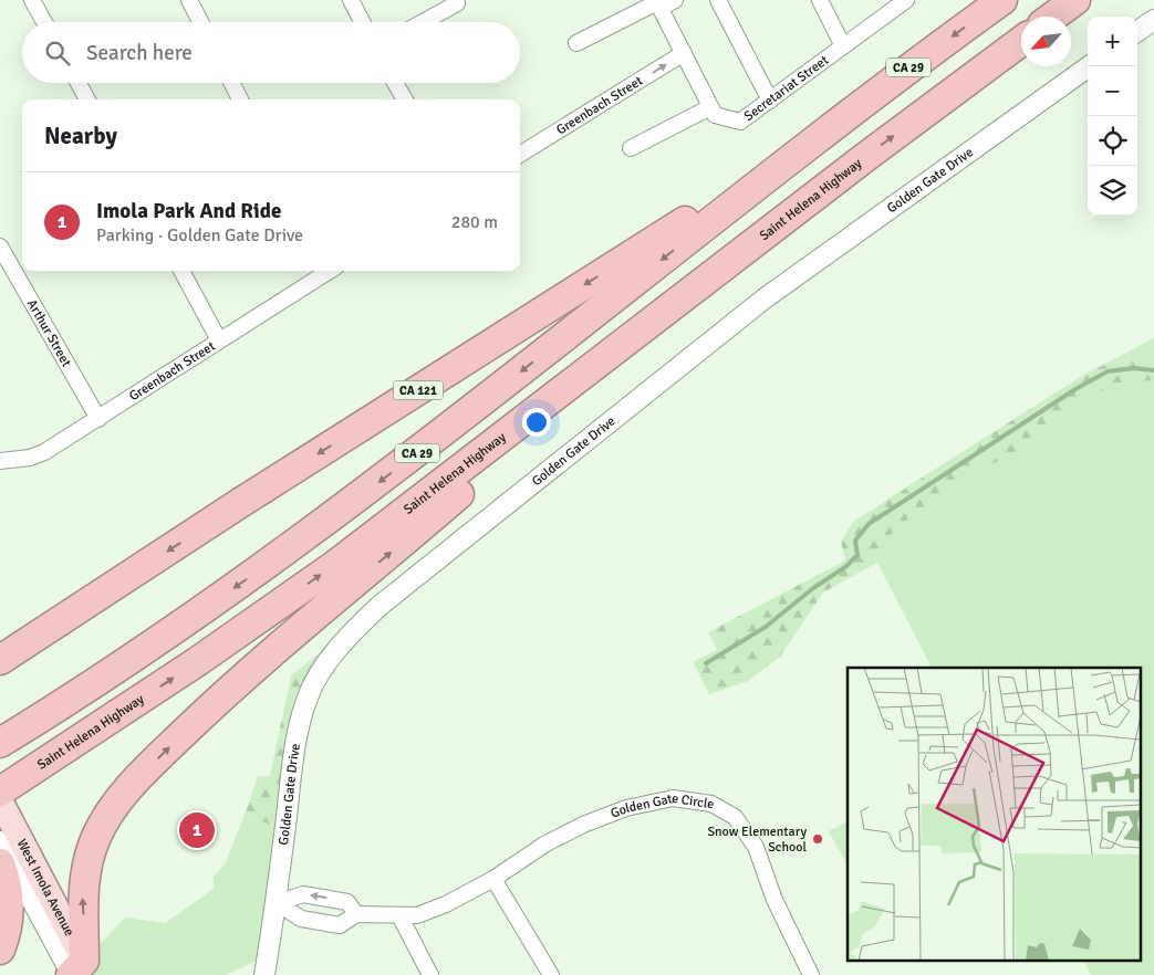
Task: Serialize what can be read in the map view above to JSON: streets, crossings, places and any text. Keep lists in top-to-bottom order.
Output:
{
  "streets": {
    "highway": ["CA 29", "Saint Helena Highway", "CA 121"],
    "main road": ["West Imola Avenue"],
    "street": [
      "Secretariat Street",
      "Greenbach Street",
      "Golden Gate Drive",
      "Arthur Street",
      "Golden Gate Circle"
    ]
  },
  "crossings": [
    ["CA 29", "CA 121"],
    ["Greenbach Street", "Arthur Street"],
    ["Golden Gate Drive", "Golden Gate Circle"],
    ["Saint Helena Highway", "West Imola Avenue"]
  ],
  "places": ["Snow Elementary School"],
  "north": "bottom left",
  "page": {
    "map_buttons": ["+", "−"],
    "search": "Search here",
    "heading": "Nearby",
    "list": [
      {
        "mark": "1",
        "name": "Imola Park And Ride",
        "note": "Parking · Golden Gate Drive",
        "value": "280 m"
      }
    ],
    "pins": "1"
  }
}
